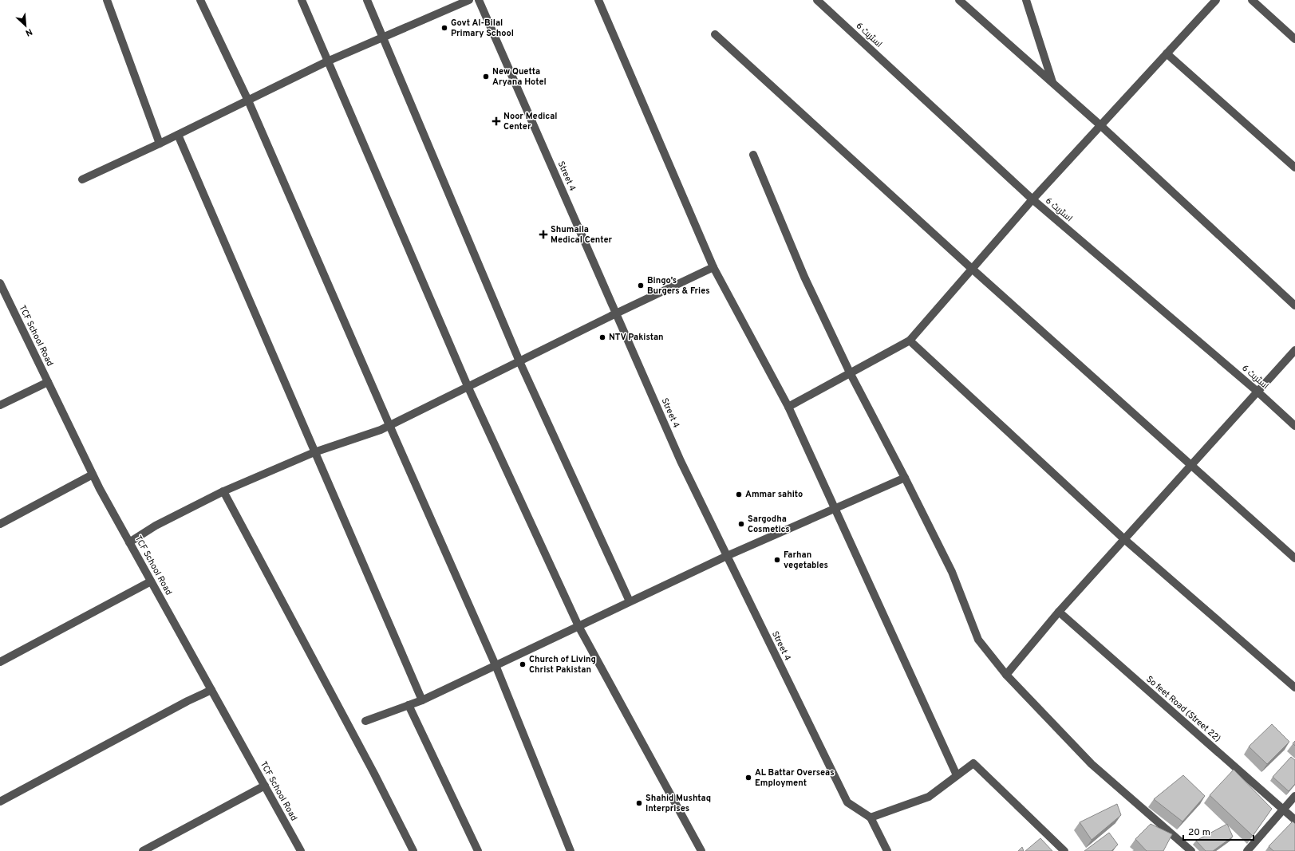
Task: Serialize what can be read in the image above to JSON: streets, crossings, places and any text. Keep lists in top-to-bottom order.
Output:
{
  "streets": {
    "street": [
      "اسٹریٹ 6",
      "Street 4",
      "TCF School Road",
      "So feet Road (Street 22)"
    ]
  },
  "places": {
    "other": [
      "Govt Al-Bilal Primary School",
      "New Quetta Aryana Hotel",
      "Bingo’s Burgers & Fries",
      "NTV Pakistan",
      "Ammar sahito",
      "Sargodha Cosmetics",
      "Farhan vegetables",
      "Church of Living Christ Pakistan",
      "AL Battar Overseas Employment",
      "Shahid Mushtaq Interprises"
    ],
    "health": ["Noor Medical Center", "Shumaila Medical Center"]
  },
  "scale_bar": "20 m",
  "north": "bottom right"
}
